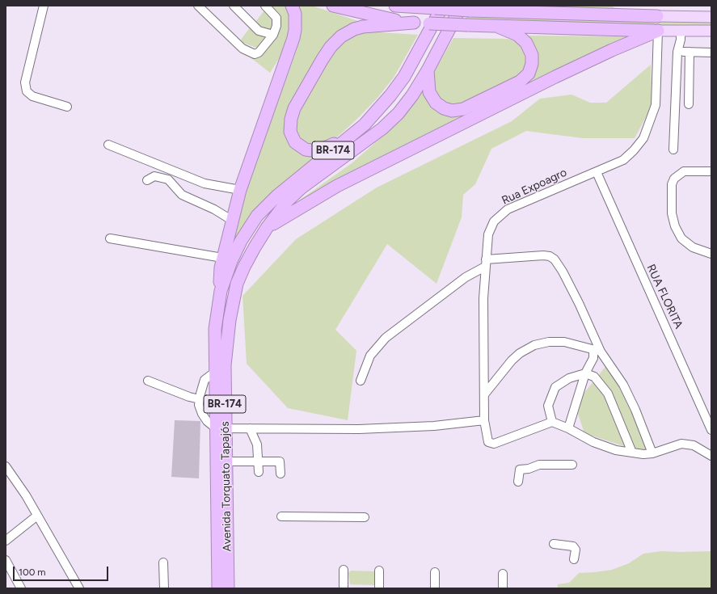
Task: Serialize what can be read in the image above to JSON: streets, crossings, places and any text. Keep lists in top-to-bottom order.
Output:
{
  "streets": {
    "highway": ["BR-174", "Avenida Torquato Tapajós"],
    "street": ["Rua Expoagro", "RUA FLORITA"]
  },
  "crossings": [
    ["Rua Expoagro", "RUA FLORITA"]
  ],
  "scale_bar": "100 m"
}
